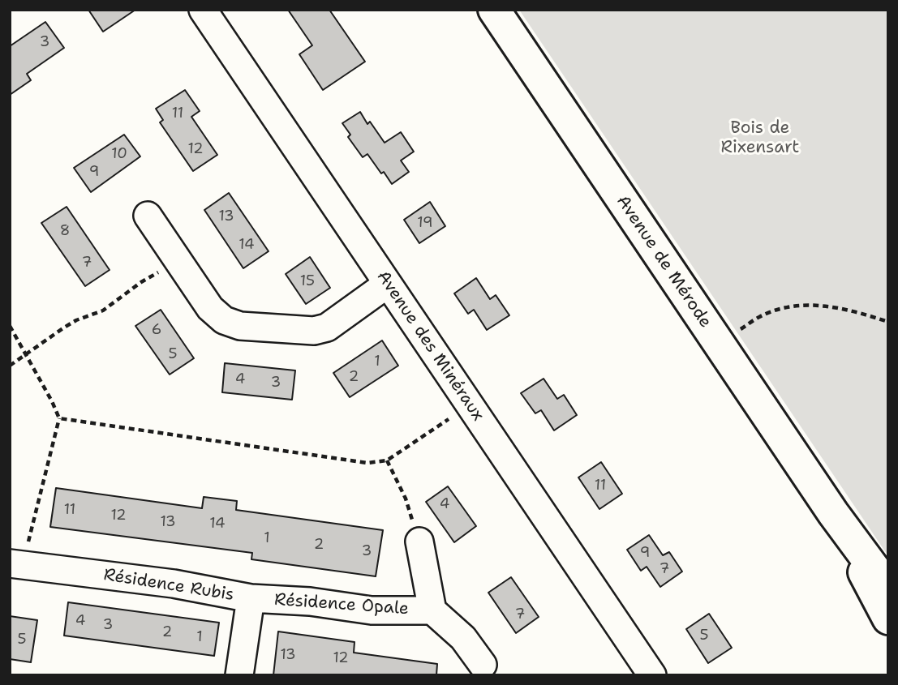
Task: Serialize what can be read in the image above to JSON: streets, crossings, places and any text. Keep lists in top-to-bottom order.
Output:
{
  "streets": {
    "street": [
      "Avenue de Mérode",
      "Avenue des Minéraux",
      "Résidence Rubis",
      "Résidence Opale"
    ]
  },
  "crossings": [
    ["Résidence Rubis", "Résidence Opale"]
  ],
  "parks": ["Bois de Rixensart"],
  "house_numbers": [
    "3",
    "11",
    "12",
    "10",
    "9",
    "13",
    "19",
    "8",
    "14",
    "7",
    "15",
    "6",
    "5",
    "1",
    "2",
    "4",
    "3",
    "11",
    "4",
    "11",
    "12",
    "13",
    "14",
    "1",
    "2",
    "3",
    "9",
    "7",
    "7",
    "4",
    "3",
    "2",
    "5",
    "1",
    "5",
    "13",
    "12"
  ]
}
